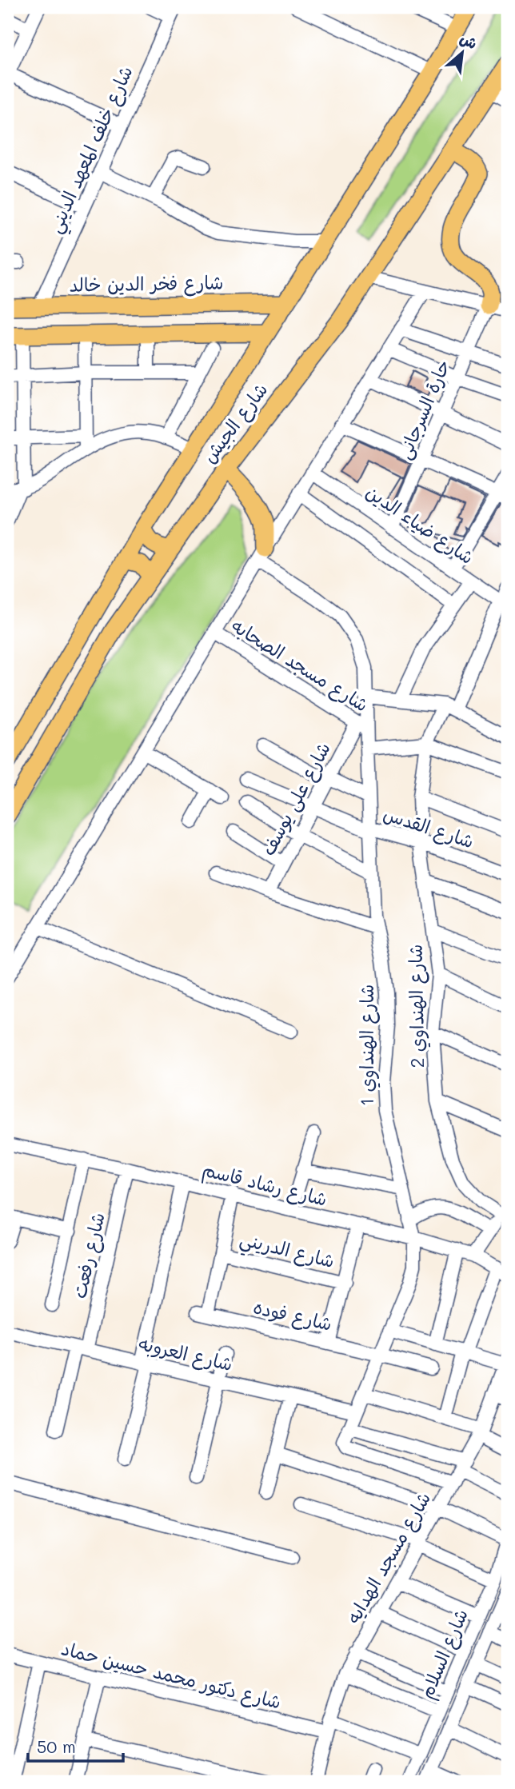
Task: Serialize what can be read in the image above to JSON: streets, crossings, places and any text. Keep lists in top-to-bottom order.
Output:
{
  "streets": {
    "main road": ["شارع فخر الدين خالد", "شارع الجيش"],
    "street": [
      "شارع خلف المعهد الديني",
      "حارة السرجانى",
      "شارع ضياء الدين",
      "شارع مسجد الصحابه",
      "شارع على يوسف",
      "شارع القدس",
      "شارع الهنداوي 2",
      "شارع الهنداوي 1",
      "شارع رشاد قاسم",
      "شارع الدريني",
      "شارع رفعت",
      "شارع فوده",
      "شارع العروبه",
      "شارع مسجد الهدايه",
      "شارع السلام",
      "شارع دكتور محمد حسين حماد"
    ]
  },
  "crossings": [
    ["شارع خلف المعهد الديني", "شارع فخر الدين خالد"],
    ["شارع فخر الدين خالد", "شارع الجيش"],
    ["حارة السرجانى", "شارع ضياء الدين"],
    ["شارع ضياء الدين", "شارع الهنداوي 2"],
    ["شارع مسجد الصحابه", "شارع على يوسف"],
    ["شارع مسجد الصحابه", "شارع الهنداوي 1"],
    ["شارع على يوسف", "شارع القدس"],
    ["شارع على يوسف", "شارع الهنداوي 1"],
    ["شارع القدس", "شارع الهنداوي 2"],
    ["شارع القدس", "شارع الهنداوي 1"],
    ["شارع الهنداوي 1", "شارع رشاد قاسم"],
    ["شارع الهنداوي 1", "شارع فوده"],
    ["شارع الهنداوي 1", "شارع العروبه"],
    ["شارع الهنداوي 1", "شارع مسجد الهدايه"],
    ["شارع رشاد قاسم", "شارع رفعت"],
    ["شارع الدريني", "شارع فوده"],
    ["شارع رفعت", "شارع العروبه"],
    ["شارع مسجد الهدايه", "شارع دكتور محمد حسين حماد"],
    ["شارع السلام", "شارع دكتور محمد حسين حماد"]
  ],
  "scale_bar": "50 m",
  "north": "top right"
}
